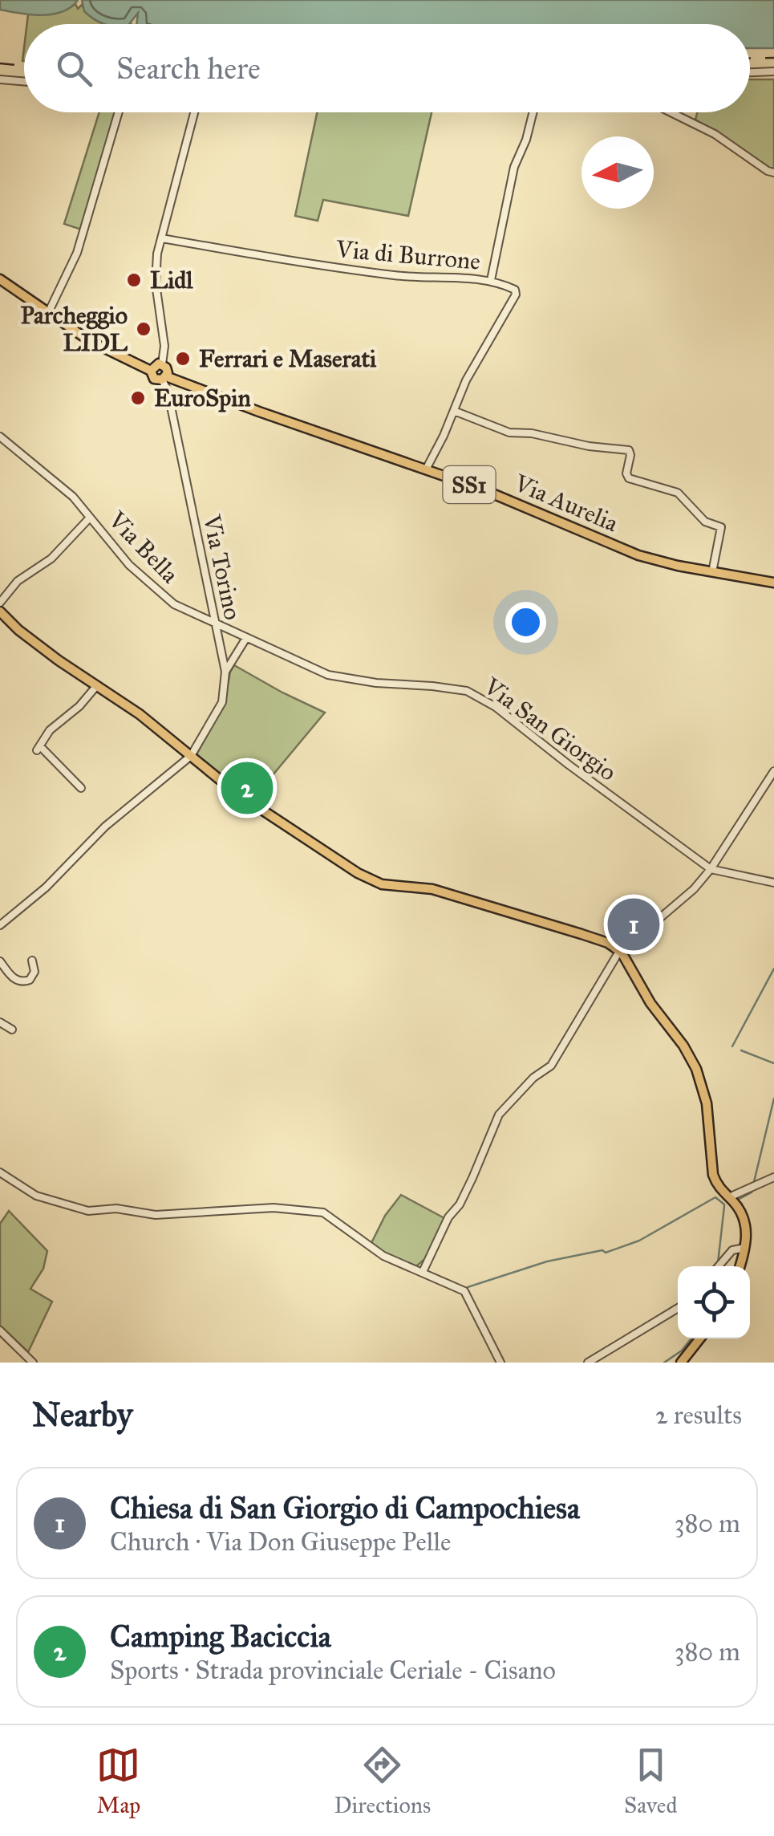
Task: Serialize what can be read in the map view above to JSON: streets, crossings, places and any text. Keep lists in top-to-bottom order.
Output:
{
  "streets": {
    "main road": ["SS1", "Via Aurelia"],
    "street": [
      "Via di Burrone",
      "Via Bella",
      "Via Torino",
      "Via San Giorgio"
    ]
  },
  "crossings": [
    ["Via di Burrone", "Via Aurelia"],
    ["Via Aurelia", "Via Torino"],
    ["Via Bella", "Via Torino"],
    ["Via Bella", "Via San Giorgio"],
    ["Via Torino", "Via San Giorgio"]
  ],
  "places": [
    "Lidl",
    "Parcheggio LIDL",
    "Ferrari e Maserati",
    "EuroSpin"
  ],
  "north": "left",
  "page": {
    "search": "Search here",
    "pins": ["2", "1"],
    "heading": ["Nearby", "2 results"],
    "list": [
      {
        "mark": "1",
        "name": "Chiesa di San Giorgio di Campochiesa",
        "note": "Church · Via Don Giuseppe Pelle",
        "value": "380 m"
      },
      {
        "mark": "2",
        "name": "Camping Baciccia",
        "note": "Sports · Strada provinciale Ceriale - Cisano",
        "value": "380 m"
      }
    ],
    "nav": ["Map", "Directions", "Saved"]
  }
}
